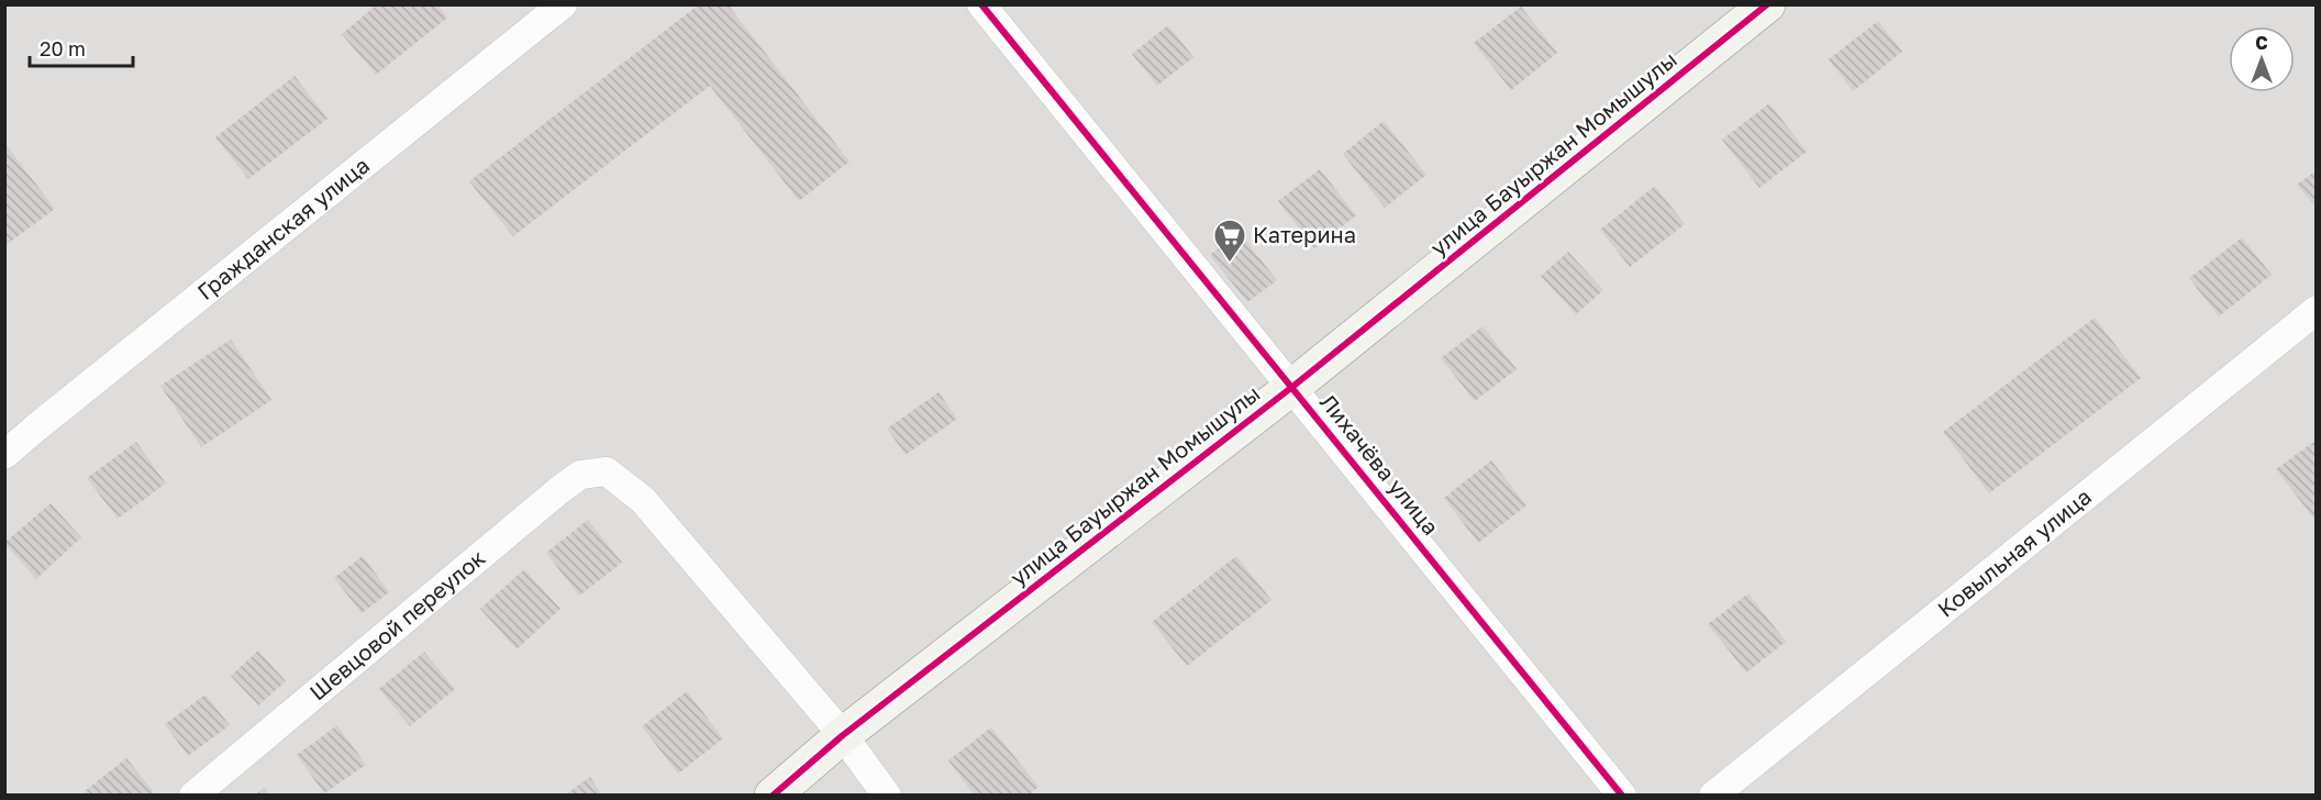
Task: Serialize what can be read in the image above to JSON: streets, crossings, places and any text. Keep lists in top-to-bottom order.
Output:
{
  "streets": {
    "street": [
      "улица Бауыржан Момышулы",
      "Гражданская улица",
      "Лихачёва улица",
      "Ковыльная улица",
      "Шевцовой переулок"
    ]
  },
  "crossings": [
    ["улица Бауыржан Момышулы", "Лихачёва улица"],
    ["улица Бауыржан Момышулы", "Шевцовой переулок"]
  ],
  "places": {
    "supermarket": ["Катерина"]
  },
  "scale_bar": "20 m",
  "north": "top"
}
